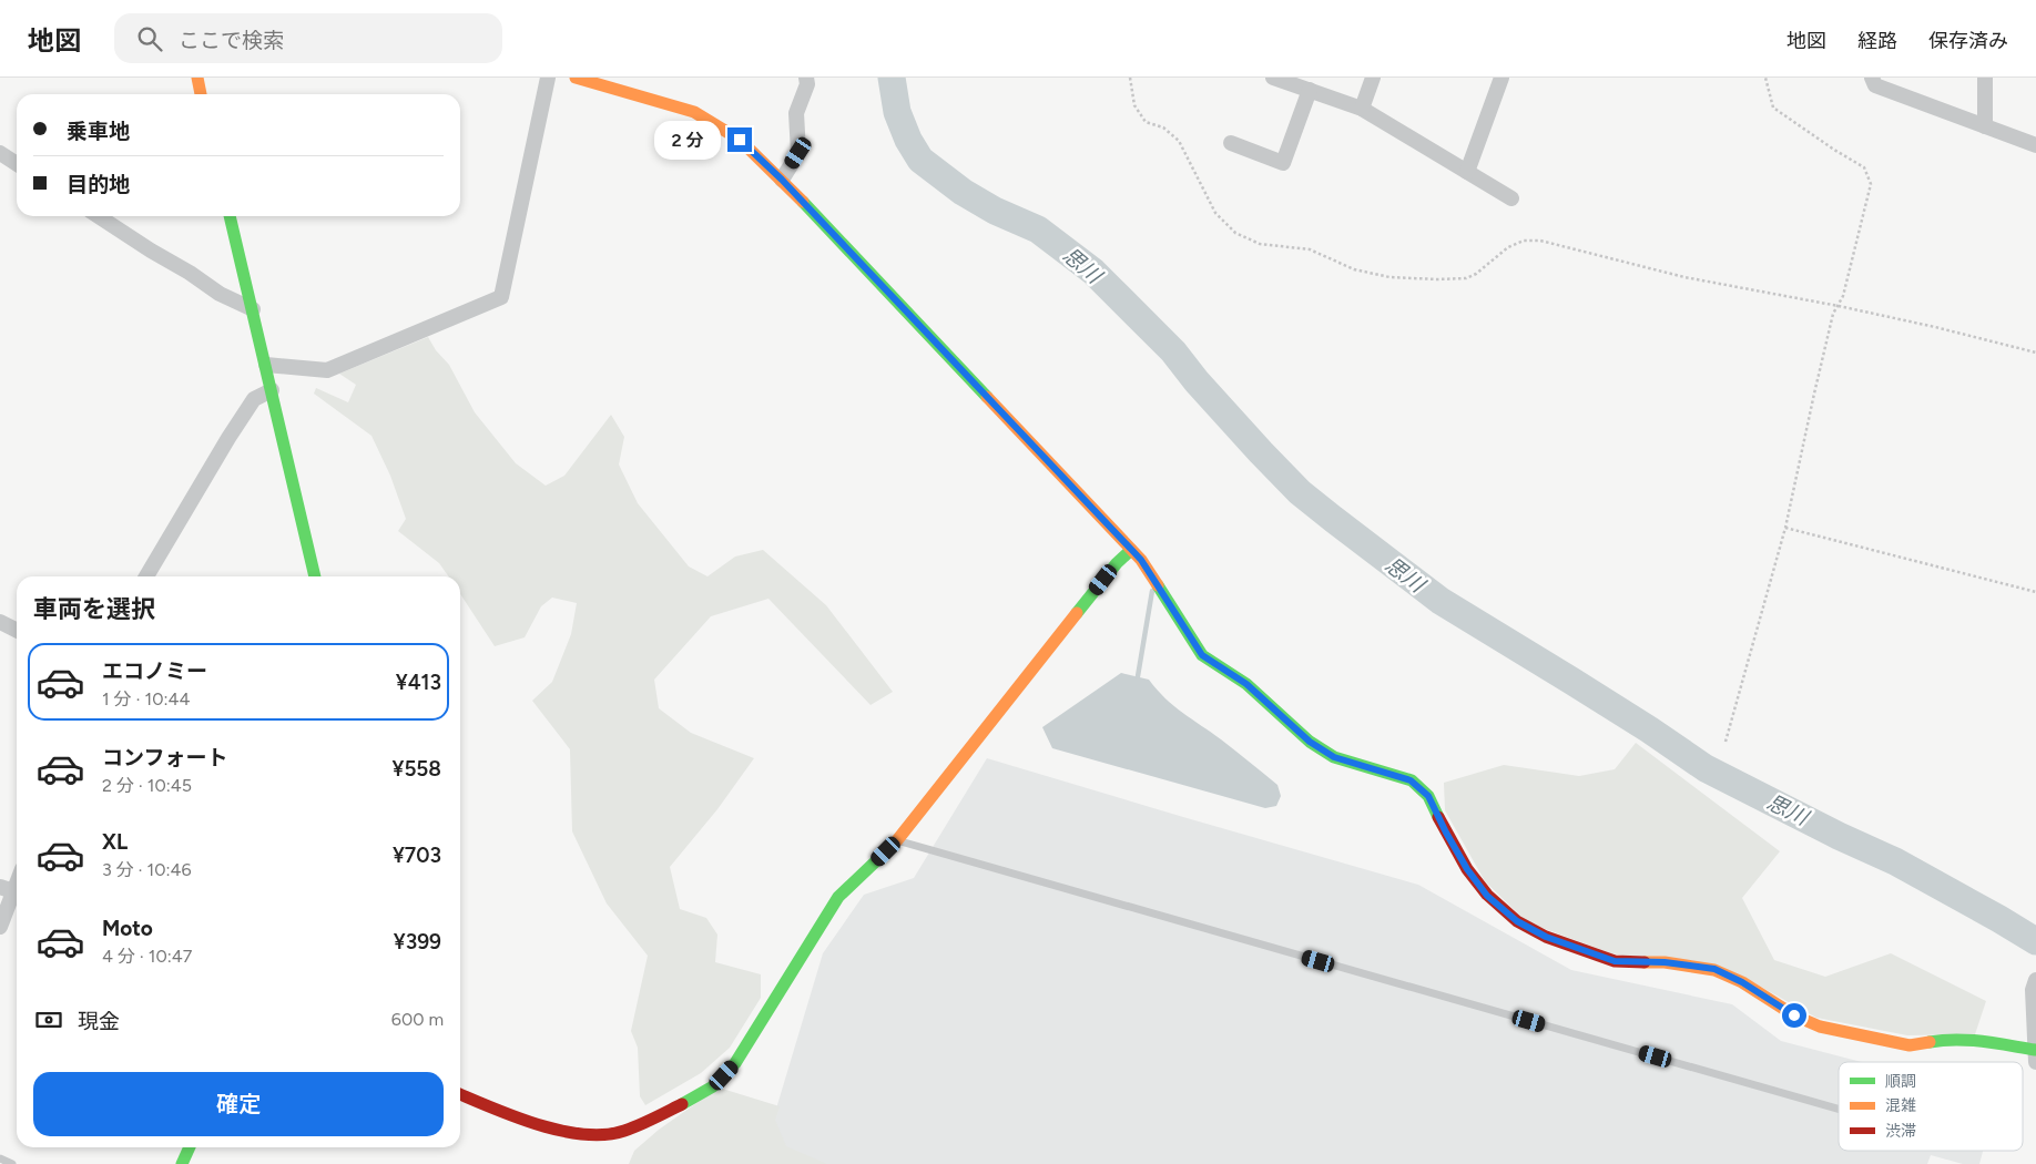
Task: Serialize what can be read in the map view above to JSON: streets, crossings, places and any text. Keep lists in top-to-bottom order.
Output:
{
  "water": ["思川"],
  "legend": ["順調", "混雑", "渋滞"],
  "page": {
    "header": "地図",
    "search": "ここで検索",
    "nav": ["地図", "経路", "保存済み"],
    "banner": ["乗車地", "目的地"],
    "bubble": "2 分",
    "heading": "車両を選択",
    "list": [
      {
        "name": "エコノミー",
        "note": "1 分 · 10:44",
        "value": "¥413"
      },
      {
        "name": "コンフォート",
        "note": "2 分 · 10:45",
        "value": "¥558"
      },
      {
        "name": "XL",
        "note": "3 分 · 10:46",
        "value": "¥703"
      },
      {
        "name": "Moto",
        "note": "4 分 · 10:47",
        "value": "¥399"
      }
    ],
    "pay": ["現金", "600 m"],
    "buttons": "確定"
  }
}
